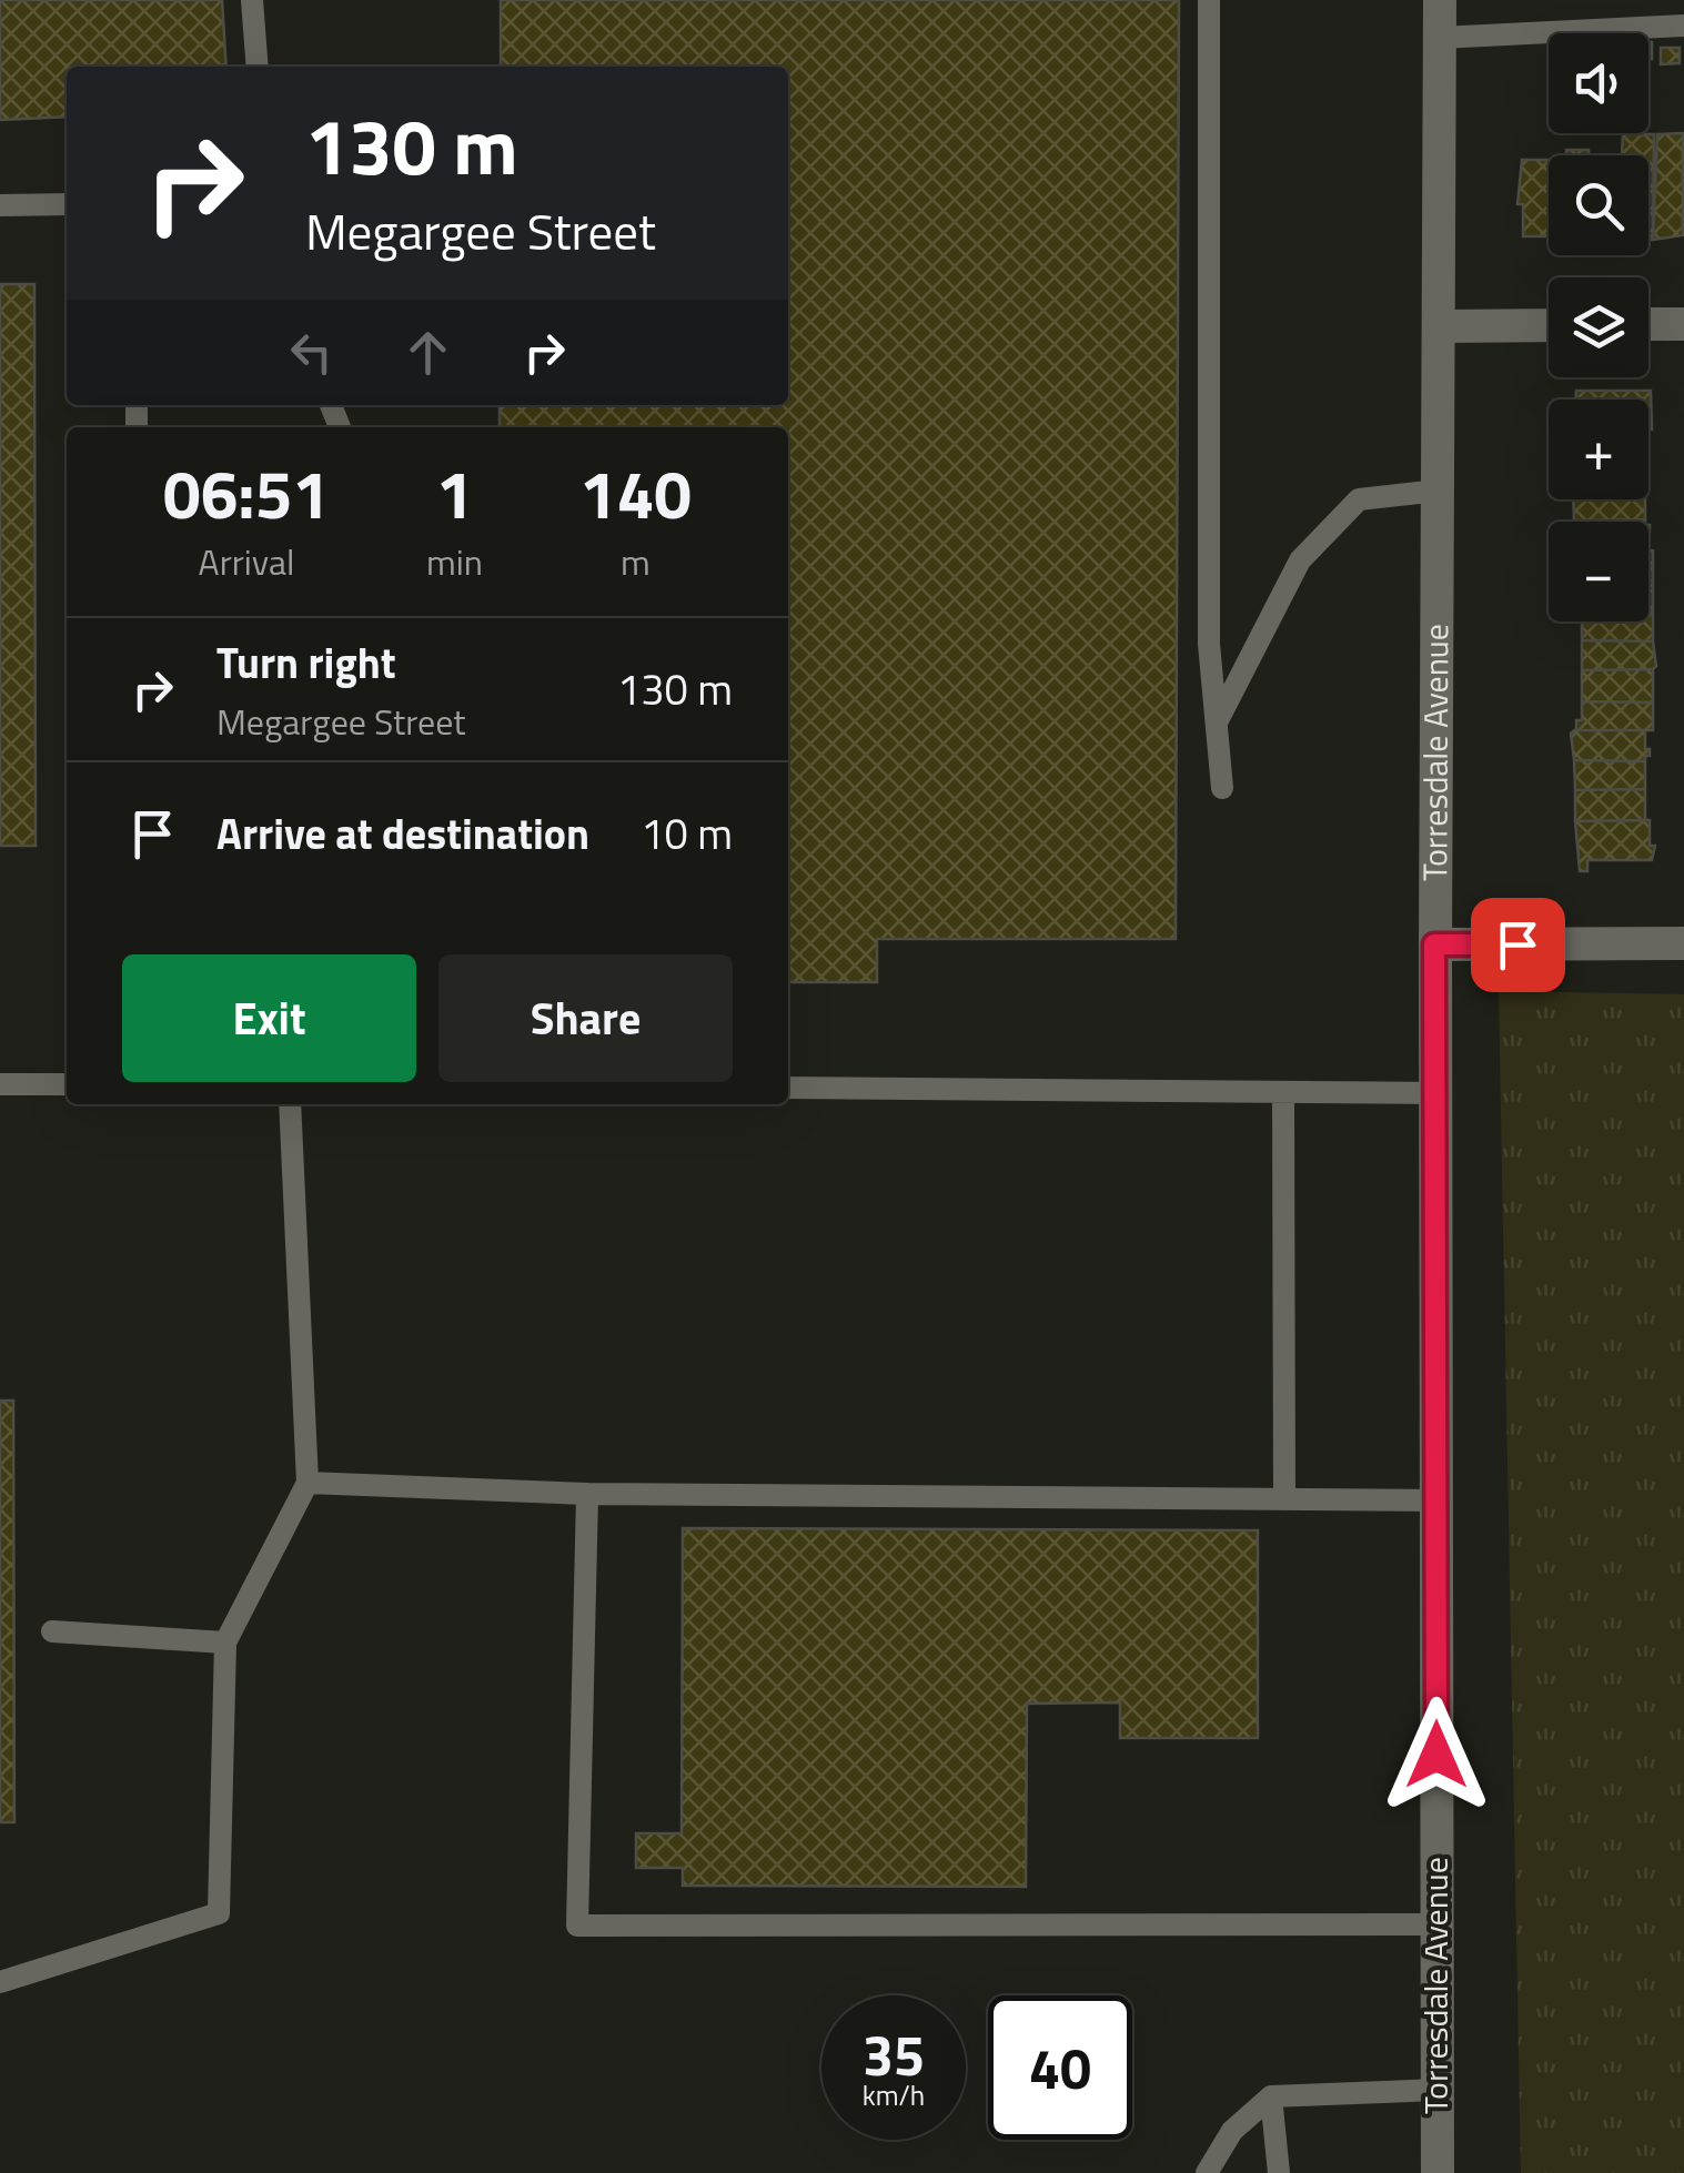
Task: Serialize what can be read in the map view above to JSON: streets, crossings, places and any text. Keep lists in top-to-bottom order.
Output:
{
  "streets": {
    "street": ["Torresdale Avenue"]
  },
  "page": {
    "map_buttons": ["+", "−"],
    "turn": ["130 m", "Megargee Street"],
    "eta": [
      "06:51",
      "Arrival",
      "1",
      "min",
      "140",
      "m"
    ],
    "list": [
      {
        "name": "Turn right",
        "note": "Megargee Street",
        "value": "130 m"
      },
      {
        "name": "Arrive at destination",
        "value": "10 m"
      }
    ],
    "buttons": ["Exit", "Share"],
    "speed": "35 km/h",
    "limit": "40"
  }
}
